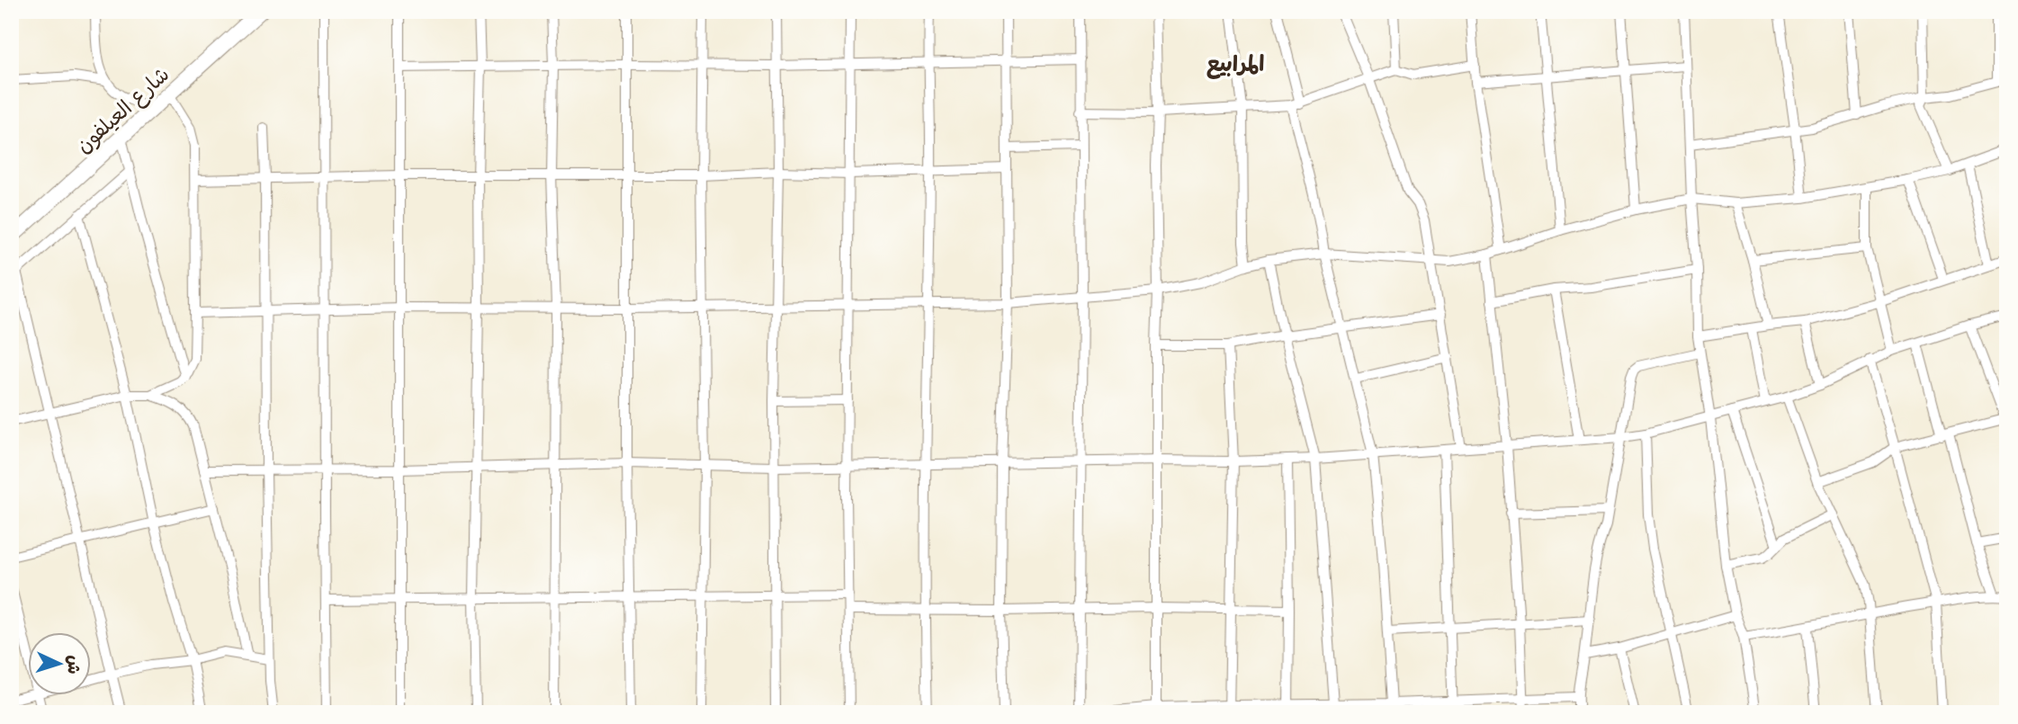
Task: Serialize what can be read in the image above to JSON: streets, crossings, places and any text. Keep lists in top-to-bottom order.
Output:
{
  "streets": {
    "highway": ["شارع العيلفون"]
  },
  "districts": ["المرابيع"],
  "north": "right"
}
